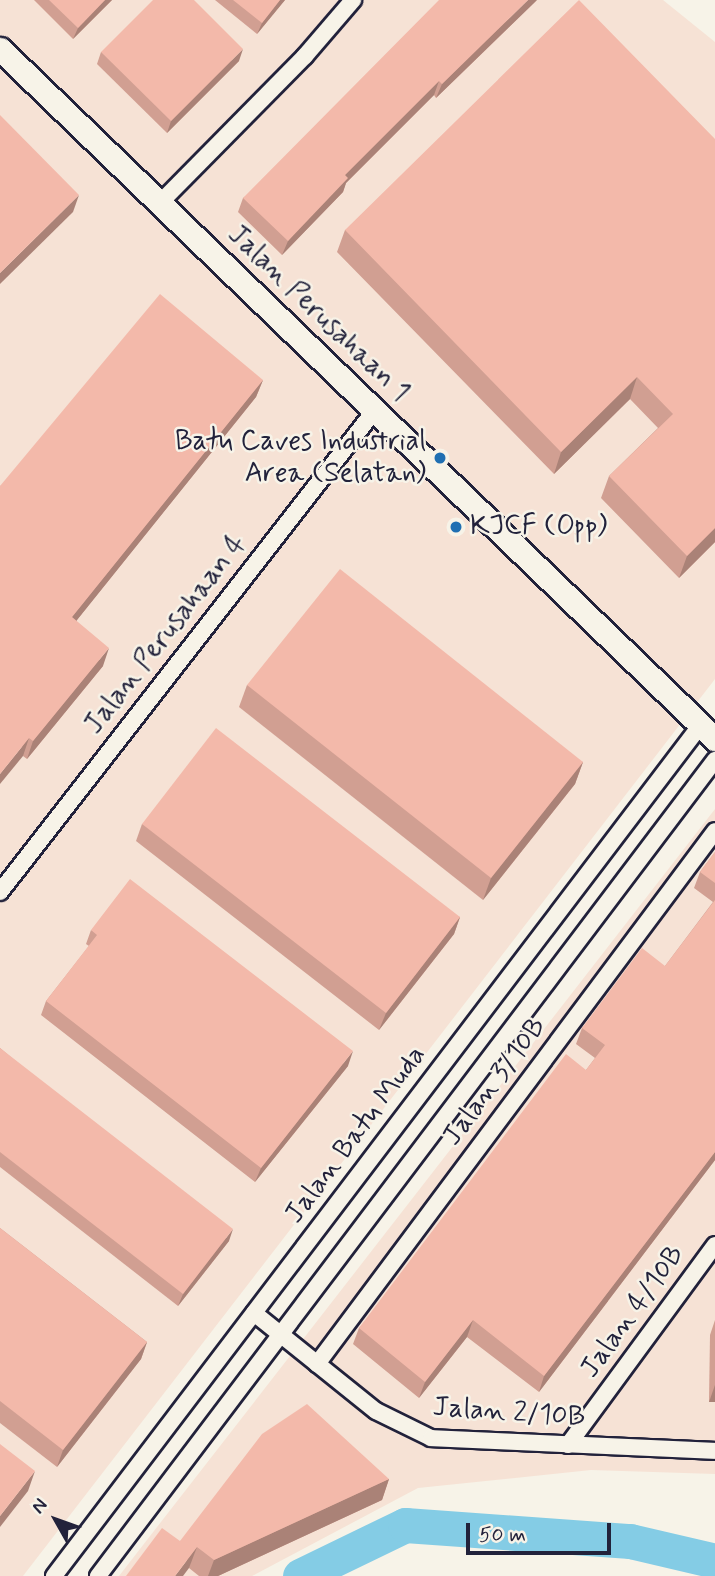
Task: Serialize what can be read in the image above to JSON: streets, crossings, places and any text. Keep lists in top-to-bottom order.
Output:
{
  "streets": {
    "street": [
      "Jalan Perusahaan 1",
      "Jalan Perusahaan 4",
      "Jalan 3/10B",
      "Jalan Batu Muda",
      "Jalan 4/10B",
      "Jalan 2/10B"
    ]
  },
  "crossings": [
    ["Jalan Perusahaan 1", "Jalan Perusahaan 4"],
    ["Jalan Perusahaan 1", "Jalan Batu Muda"],
    ["Jalan 3/10B", "Jalan 2/10B"],
    ["Jalan Batu Muda", "Jalan 2/10B"],
    ["Jalan 4/10B", "Jalan 2/10B"]
  ],
  "places": ["Batu Caves Industrial Area (Selatan)", "KJCF (Opp)"],
  "scale_bar": "50 m",
  "north": "top left"
}
